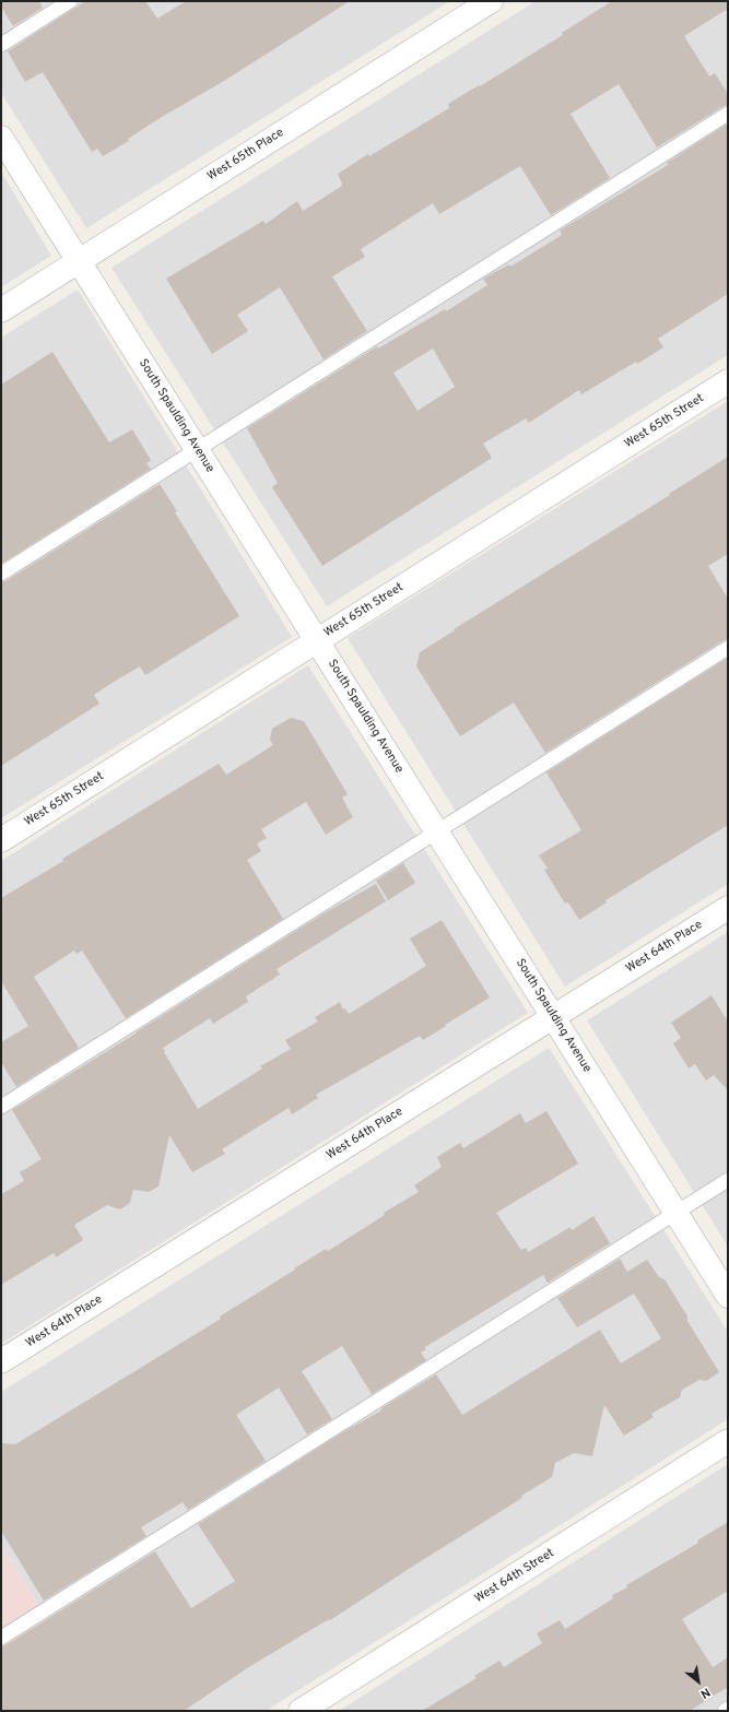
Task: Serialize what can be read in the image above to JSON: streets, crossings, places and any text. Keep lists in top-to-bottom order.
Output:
{
  "streets": {
    "street": [
      "West 65th Place",
      "South Spaulding Avenue",
      "West 65th Street",
      "West 64th Place",
      "West 64th Street"
    ]
  },
  "crossings": [
    ["West 65th Place", "South Spaulding Avenue"],
    ["South Spaulding Avenue", "West 65th Street"],
    ["South Spaulding Avenue", "West 64th Place"]
  ],
  "north": "bottom right"
}
